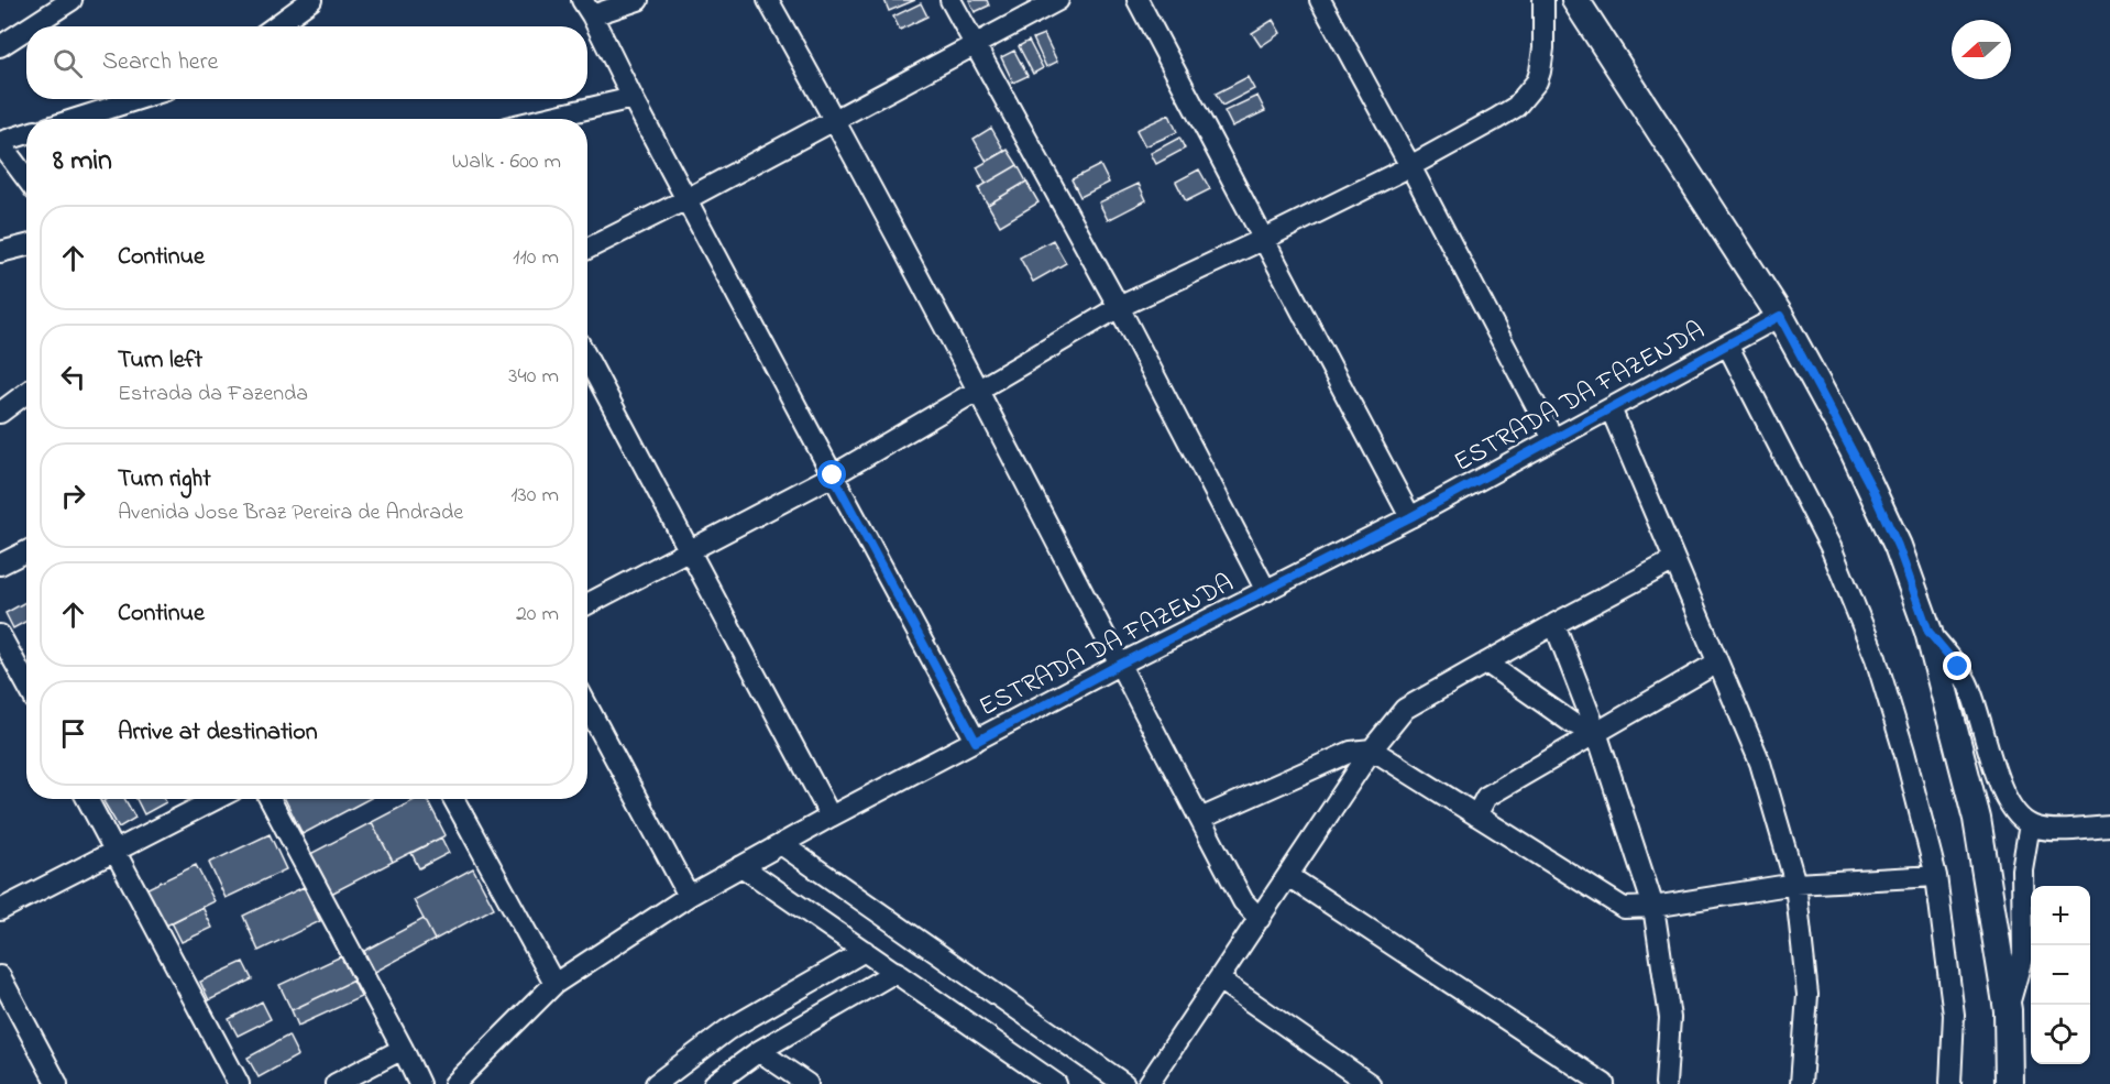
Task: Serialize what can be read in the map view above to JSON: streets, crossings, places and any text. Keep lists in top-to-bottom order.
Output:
{
  "streets": {
    "street": ["ESTRADA DA FAZENDA"]
  },
  "north": "left",
  "page": {
    "search": "Search here",
    "heading": ["8 min", "Walk · 600 m"],
    "list": [
      ["Continue", "110 m"],
      ["Turn left", "Estrada da Fazenda", "340 m"],
      ["Turn right", "Avenida Jose Braz Pereira de Andrade", "130 m"],
      ["Continue", "20 m"],
      "Arrive at destination"
    ],
    "map_buttons": ["+", "−"]
  }
}
